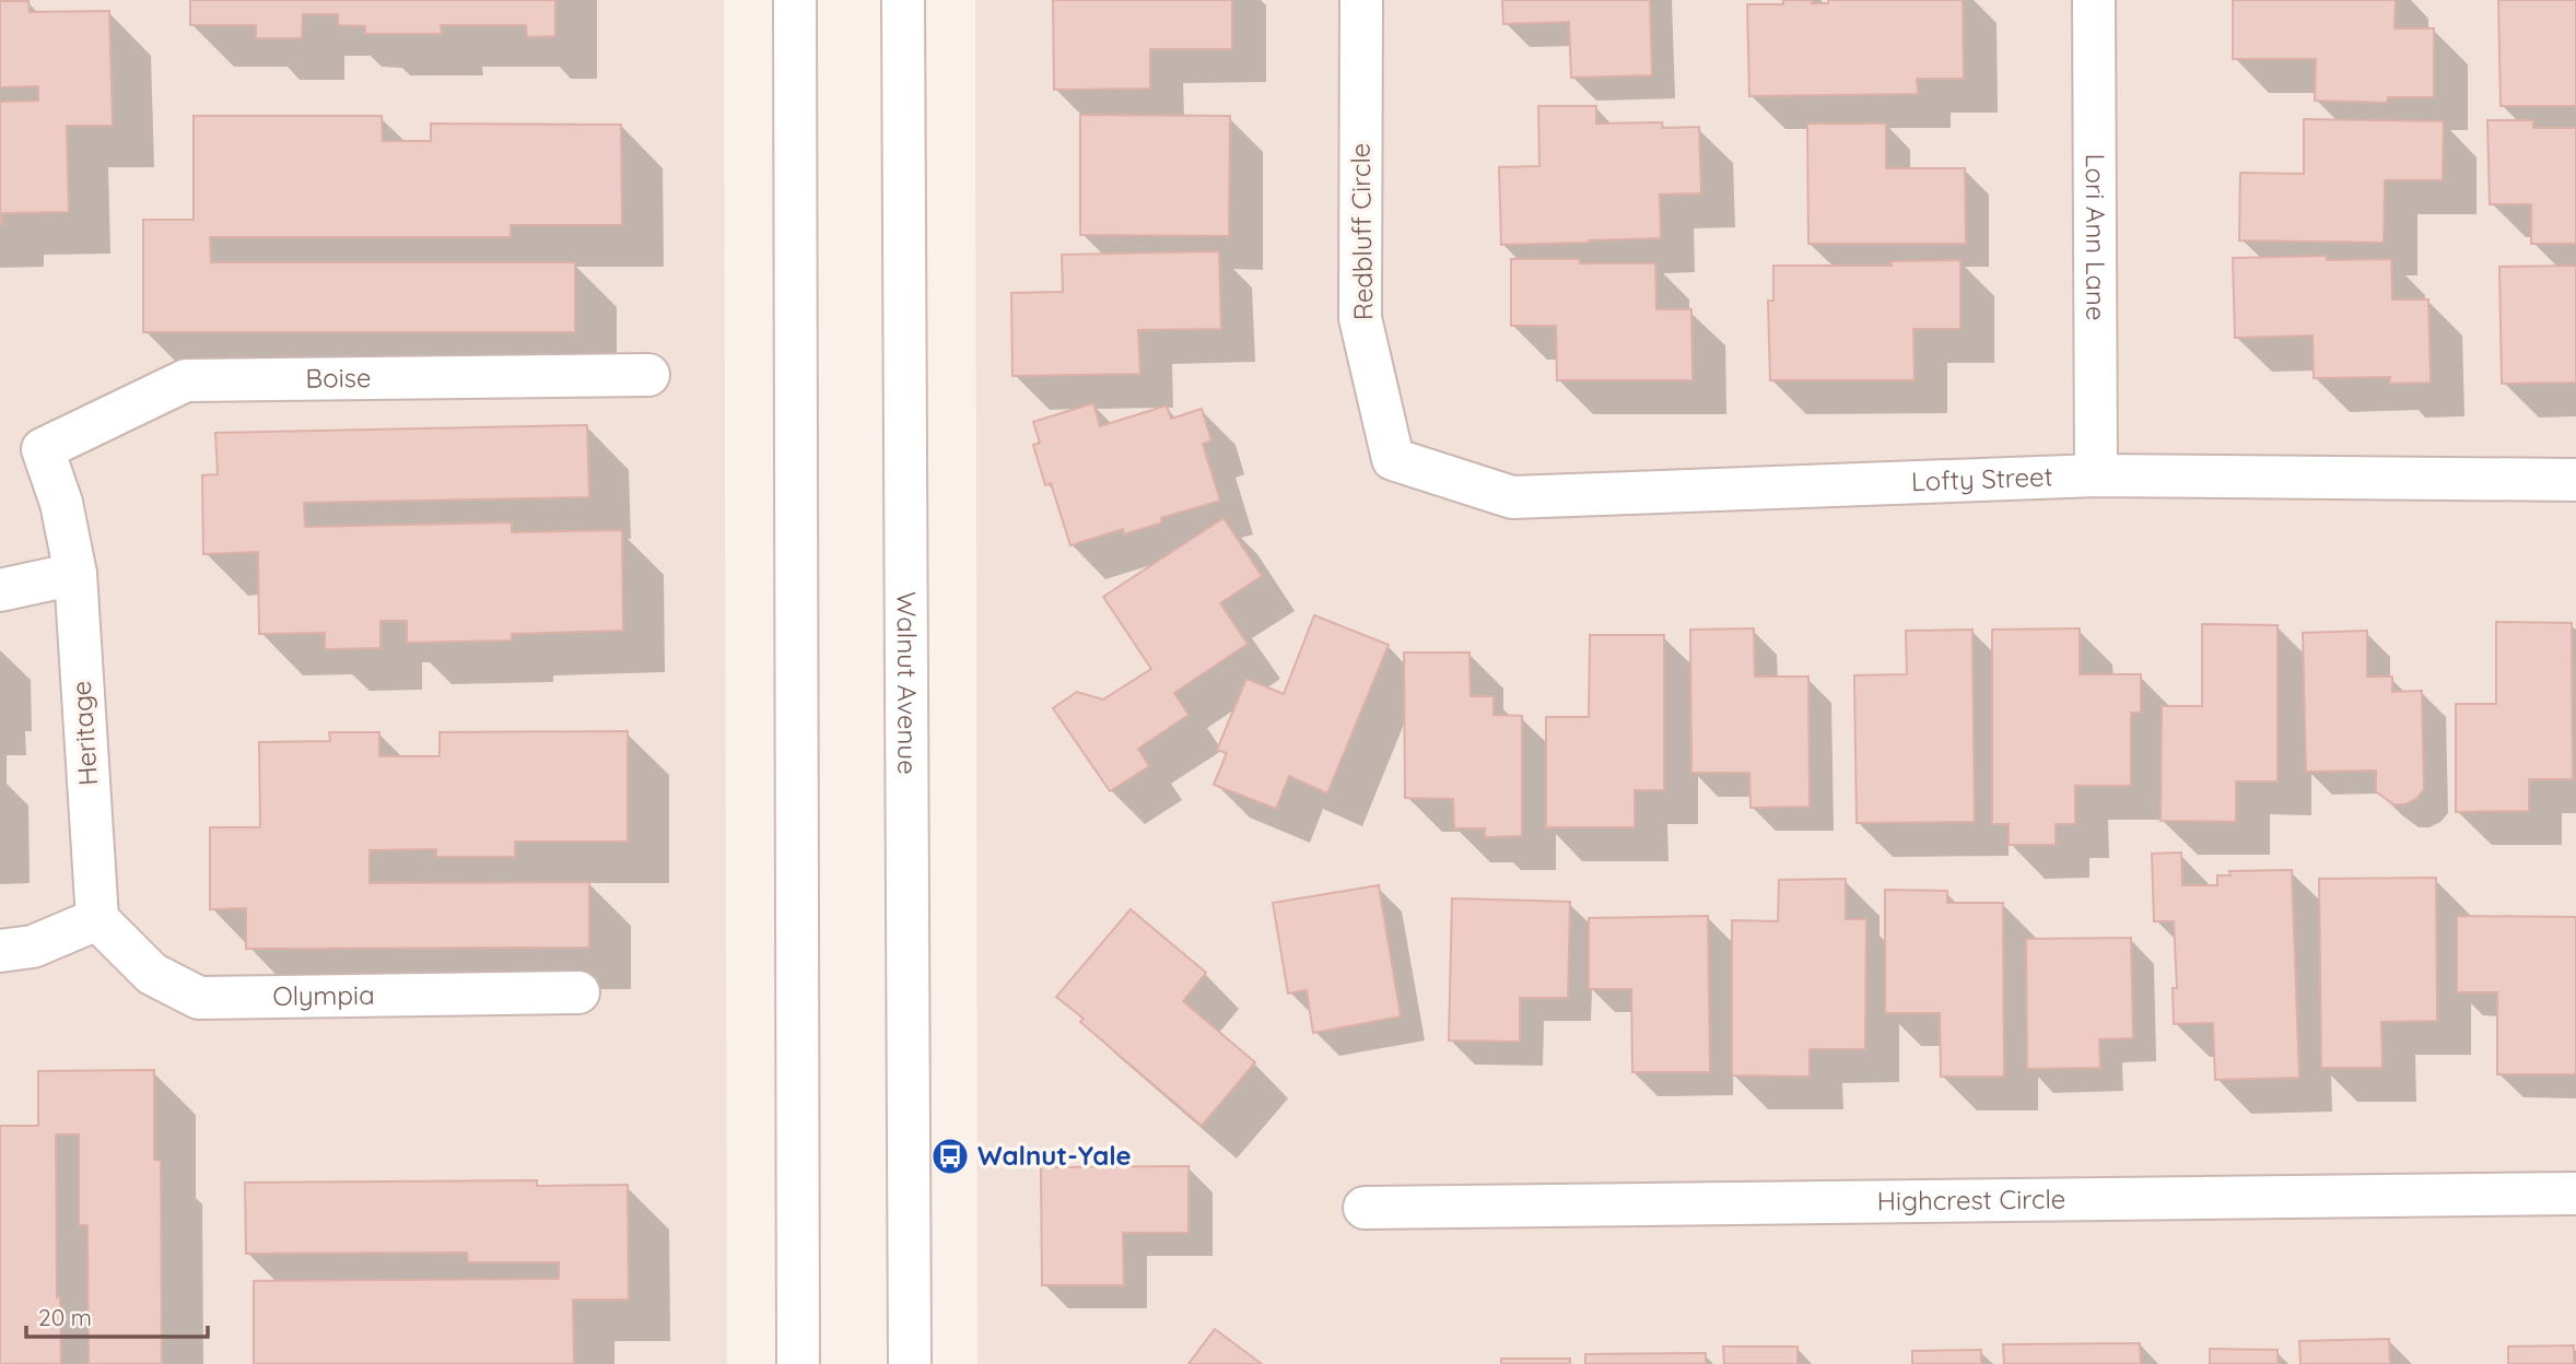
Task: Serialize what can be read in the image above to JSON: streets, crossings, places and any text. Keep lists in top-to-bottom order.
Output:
{
  "streets": {
    "street": [
      "Redbluff Circle",
      "Lori Ann Lane",
      "Boise",
      "Lofty Street",
      "Walnut Avenue",
      "Heritage",
      "Olympia",
      "Highcrest Circle"
    ]
  },
  "crossings": [
    ["Redbluff Circle", "Lofty Street"],
    ["Lori Ann Lane", "Lofty Street"],
    ["Boise", "Heritage"],
    ["Heritage", "Olympia"]
  ],
  "places": {
    "bus stop": ["Walnut-Yale"]
  },
  "scale_bar": "20 m"
}
